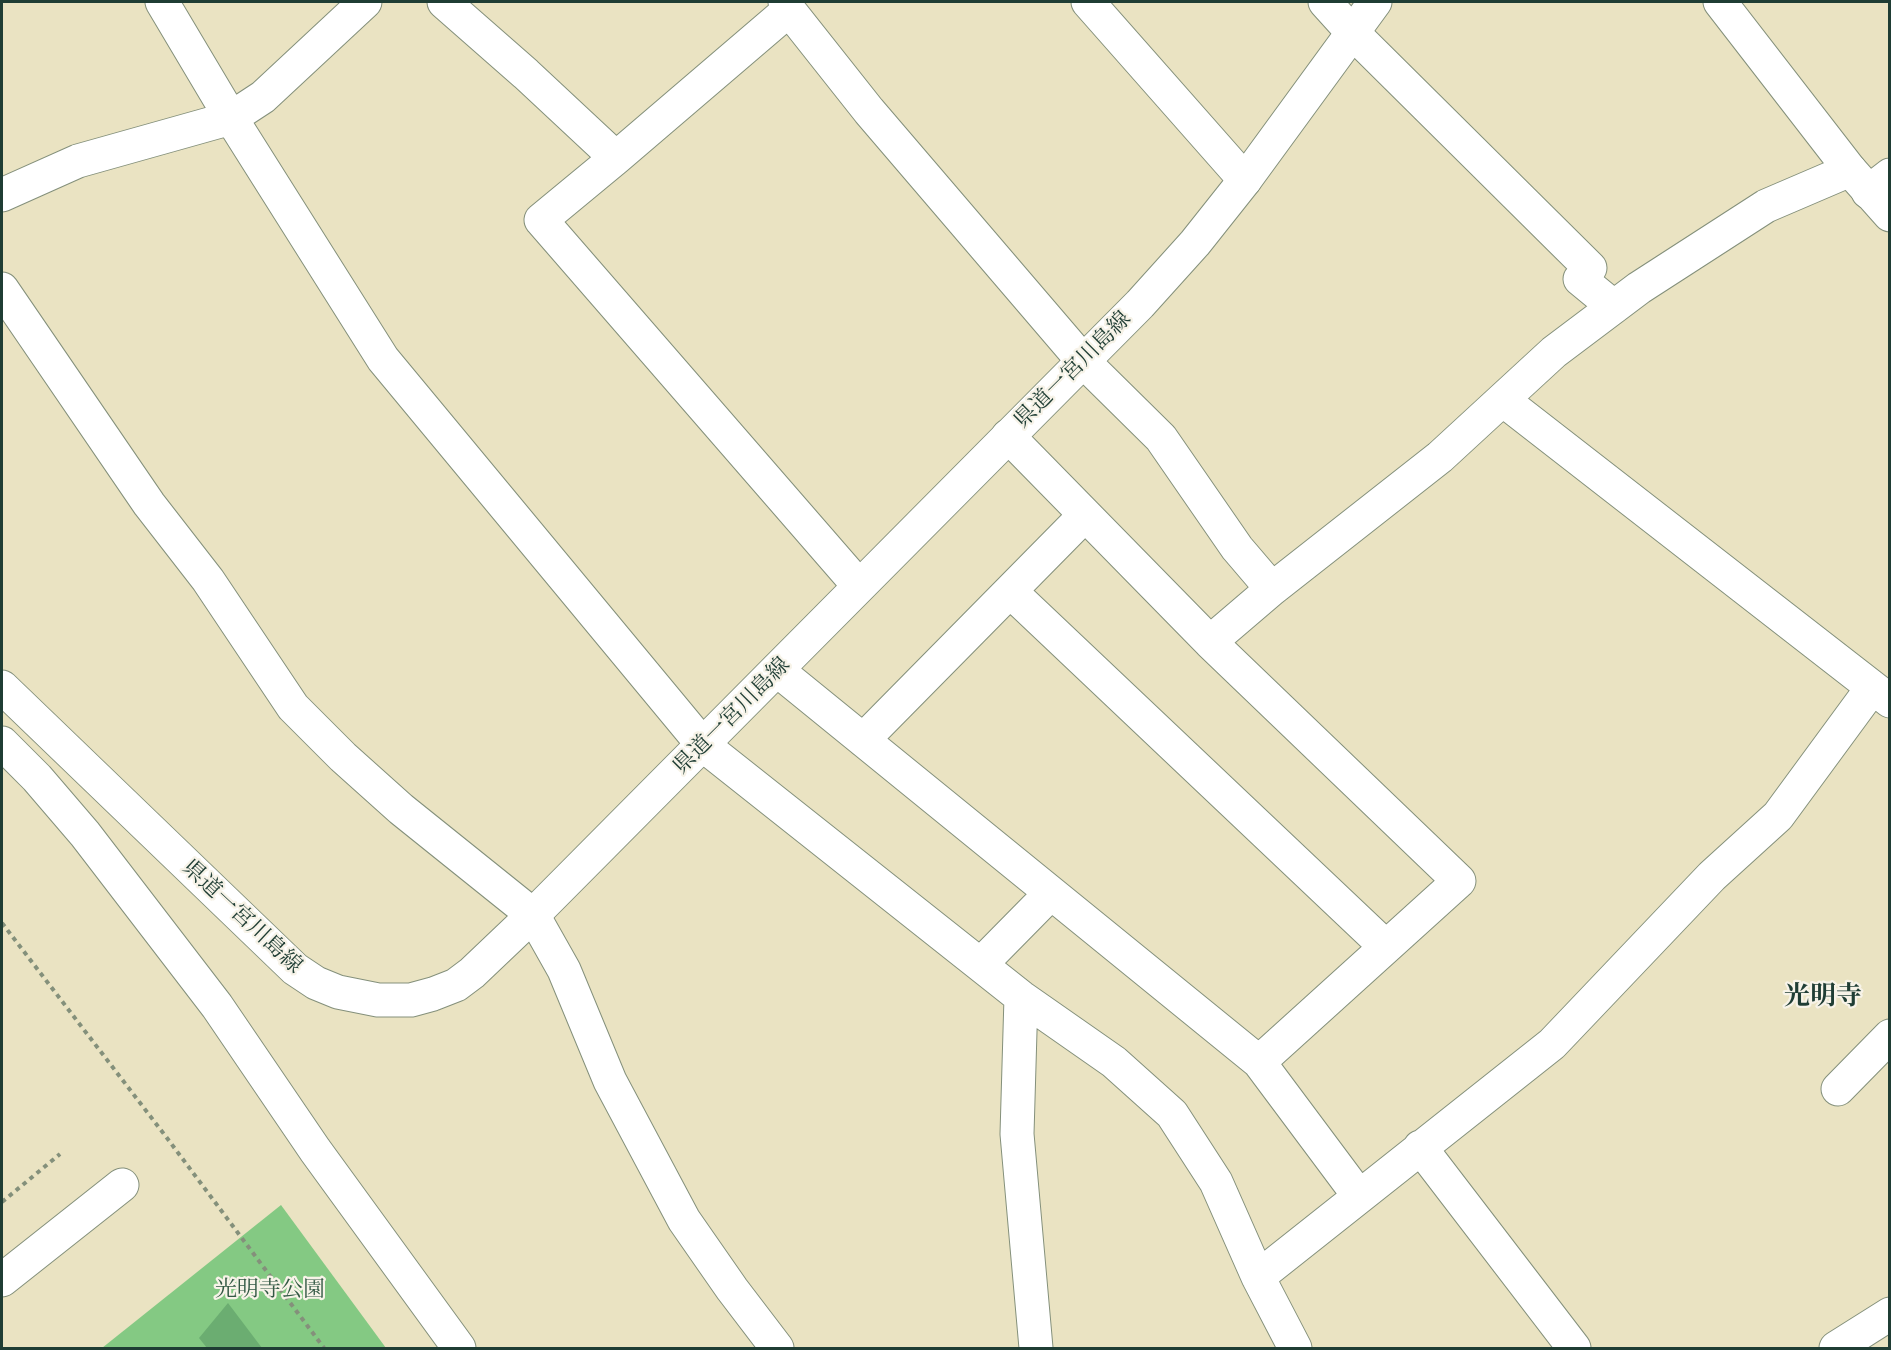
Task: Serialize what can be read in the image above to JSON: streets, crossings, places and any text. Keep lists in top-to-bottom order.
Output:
{
  "streets": {
    "street": ["県道一宮川島線"]
  },
  "districts": ["光明寺"],
  "parks": ["光明寺公園"]
}
